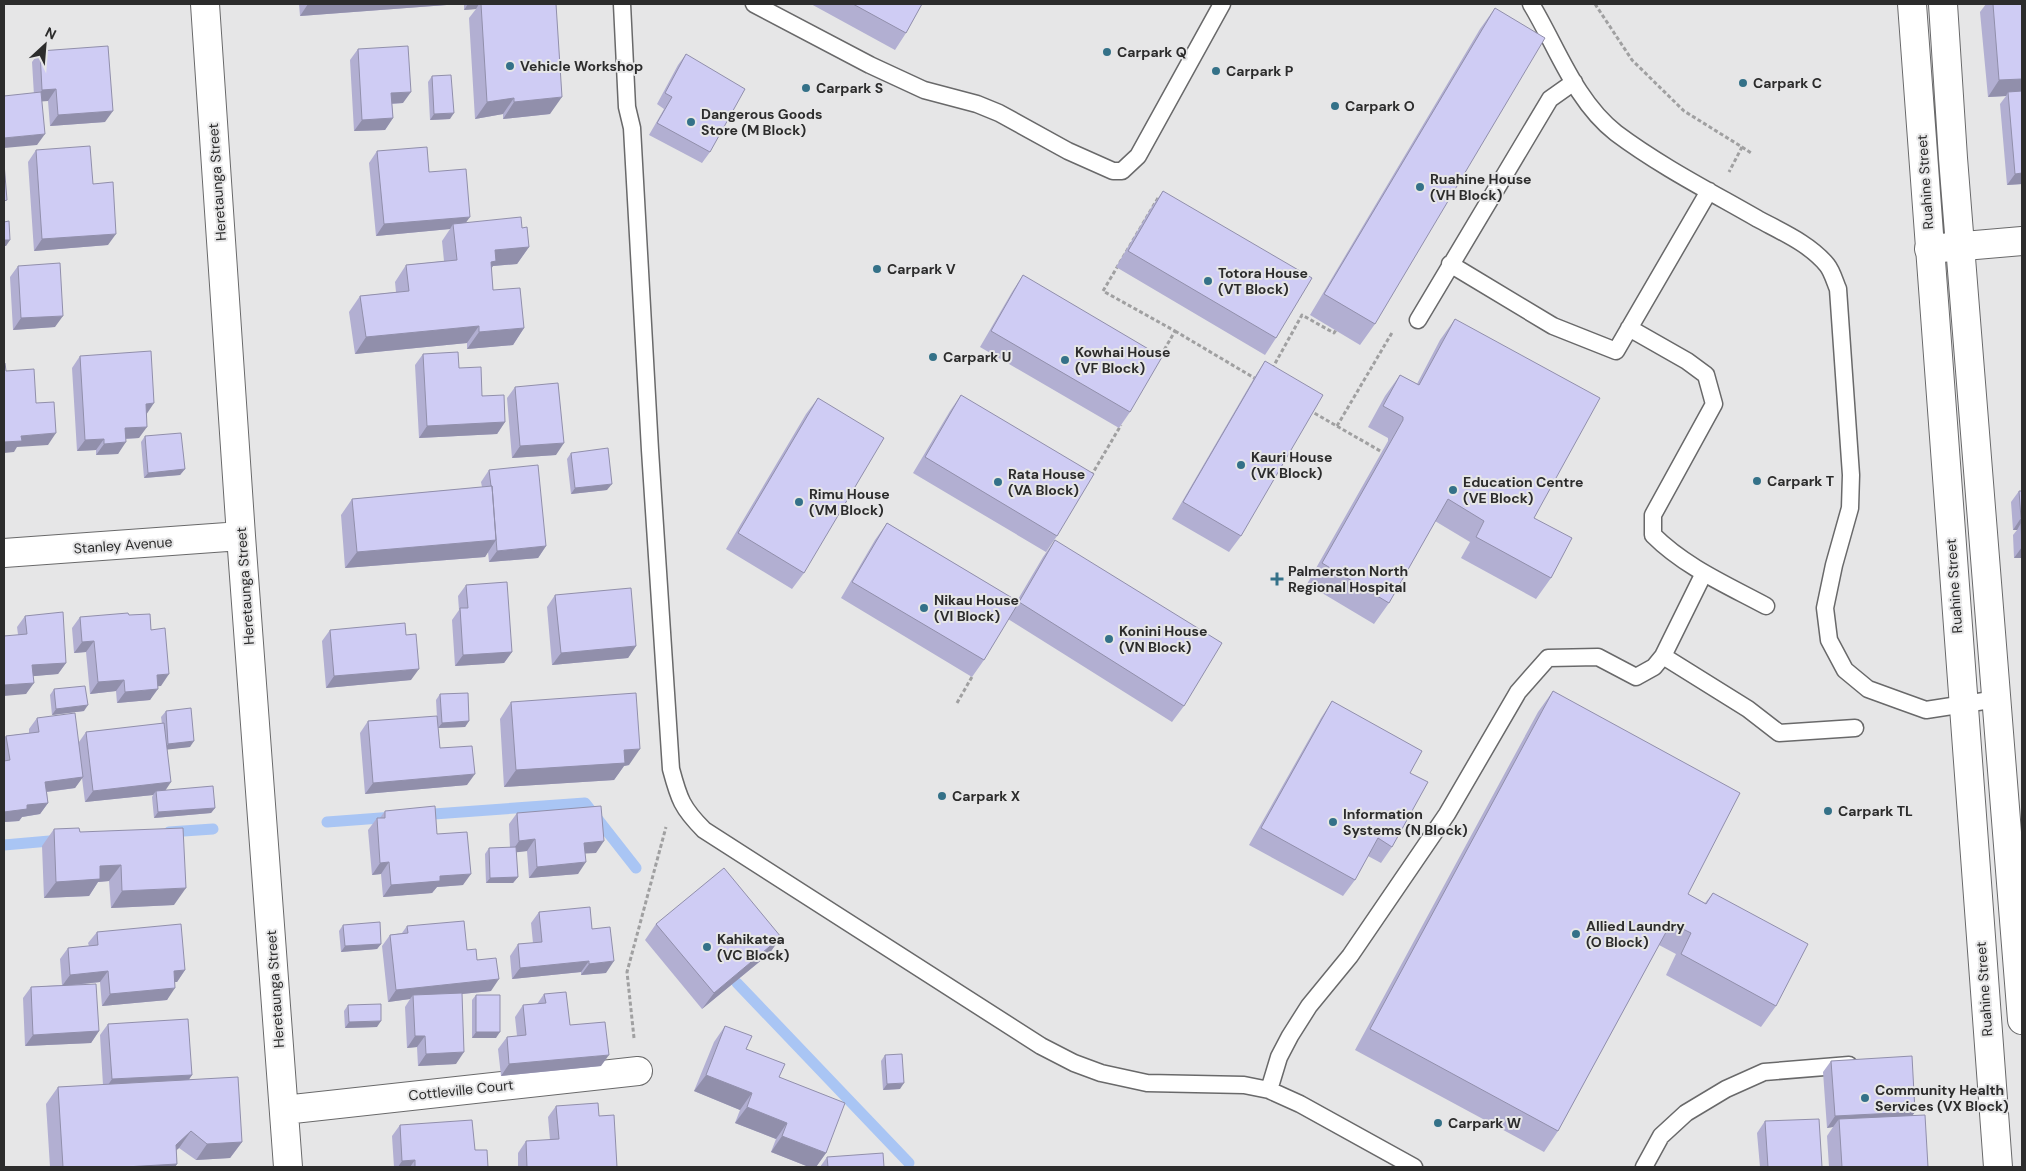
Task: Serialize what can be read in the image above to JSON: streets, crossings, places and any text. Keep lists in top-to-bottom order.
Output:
{
  "streets": {
    "main road": [
      "Heretaunga Street",
      "Ruahine Street",
      "Stanley Avenue",
      "Cottleville Court"
    ]
  },
  "crossings": [
    ["Heretaunga Street", "Stanley Avenue"],
    ["Heretaunga Street", "Cottleville Court"]
  ],
  "places": {
    "other": [
      "Carpark Q",
      "Vehicle Workshop",
      "Carpark P",
      "Carpark C",
      "Carpark S",
      "Carpark O",
      "Dangerous Goods Store (M Block)",
      "Ruahine House (VH Block)",
      "Carpark V",
      "Totora House (VT Block)",
      "Carpark U",
      "Kowhai House (VF Block)",
      "Kauri House (VK Block)",
      "Carpark T",
      "Rata House (VA Block)",
      "Education Centre (VE Block)",
      "Rimu House (VM Block)",
      "Nikau House (VI Block)",
      "Konini House (VN Block)",
      "Carpark X",
      "Carpark TL",
      "Information Systems (N Block)",
      "Allied Laundry (O Block)",
      "Kahikatea (VC Block)",
      "Community Health Services (VX Block)",
      "Carpark W"
    ],
    "health": ["Palmerston North Regional Hospital"]
  },
  "north": "top right"
}
